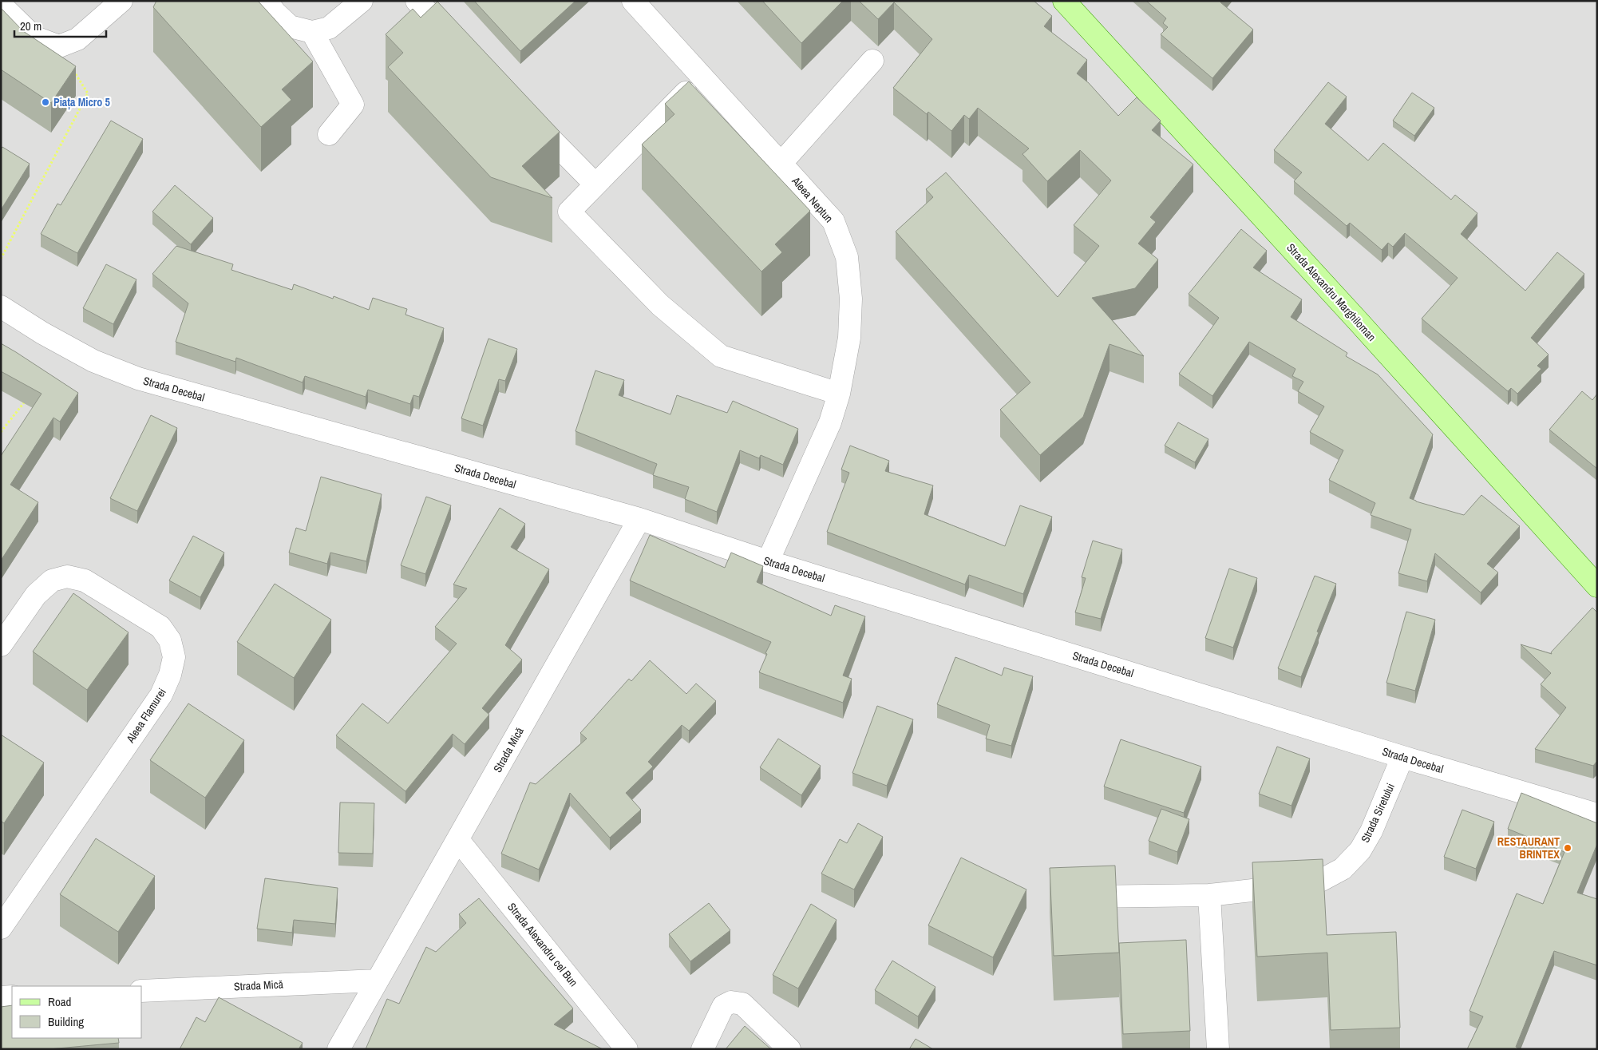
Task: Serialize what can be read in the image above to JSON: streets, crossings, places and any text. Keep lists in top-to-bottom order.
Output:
{
  "streets": {
    "main road": ["Strada Alexandru Marghiloman"],
    "street": [
      "Aleea Neptun",
      "Strada Decebal",
      "Aleea Flamurei",
      "Strada Mică",
      "Strada Siretului",
      "Strada Alexandru cel Bun"
    ]
  },
  "crossings": [
    ["Aleea Neptun", "Strada Decebal"],
    ["Strada Decebal", "Strada Mică"],
    ["Strada Decebal", "Strada Siretului"],
    ["Strada Mică", "Strada Alexandru cel Bun"]
  ],
  "places": ["Piața Micro 5", "RESTAURANT BRINTEX"],
  "legend": ["Road", "Building"],
  "scale_bar": "20 m"
}
